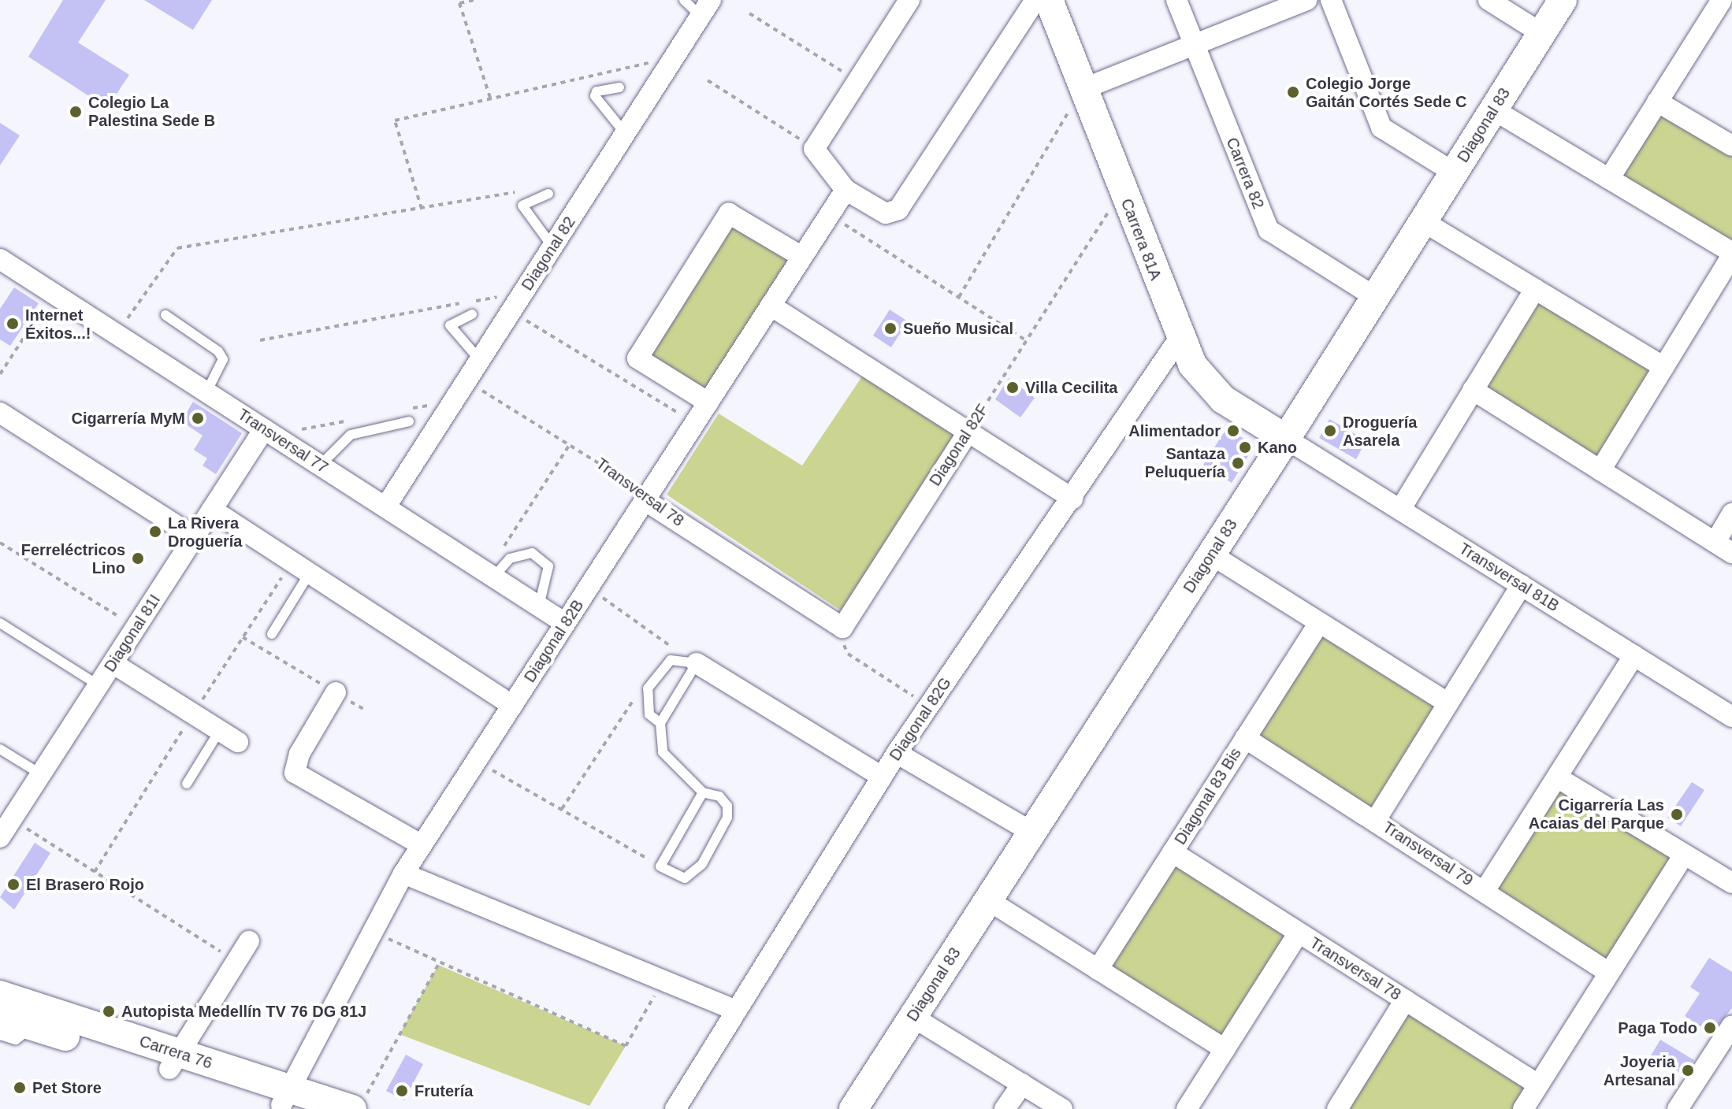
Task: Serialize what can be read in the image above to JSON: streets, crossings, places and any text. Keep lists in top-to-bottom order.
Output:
{
  "streets": {
    "street": [
      "Diagonal 83",
      "Carrera 82",
      "Carrera 81A",
      "Diagonal 82",
      "Transversal 77",
      "Diagonal 82F",
      "Transversal 78",
      "Transversal 81B",
      "Diagonal 81I",
      "Diagonal 82B",
      "Diagonal 82G",
      "Diagonal 83 Bis",
      "Transversal 79",
      "Carrera 76"
    ]
  },
  "crossings": [
    ["Diagonal 83", "Carrera 82"],
    ["Diagonal 83", "Carrera 81A"],
    ["Diagonal 83", "Transversal 81B"],
    ["Carrera 81A", "Transversal 81B"],
    ["Carrera 81A", "Diagonal 82G"],
    ["Diagonal 82", "Transversal 77"],
    ["Diagonal 82", "Transversal 78"],
    ["Transversal 77", "Diagonal 81I"],
    ["Transversal 77", "Diagonal 82B"],
    ["Diagonal 82F", "Transversal 78"],
    ["Transversal 78", "Diagonal 82B"],
    ["Transversal 78", "Diagonal 83 Bis"],
    ["Diagonal 82B", "Carrera 76"],
    ["Diagonal 83 Bis", "Transversal 79"]
  ],
  "places": [
    "Colegio Jorge Gaitán Cortés Sede C",
    "Colegio La Palestina Sede B",
    "Internet Éxitos...!",
    "Sueño Musical",
    "Villa Cecilita",
    "Cigarrería MyM",
    "Alimentador",
    "Droguería Asarela",
    "Kano",
    "Santaza Peluquería",
    "La Rivera Droguería",
    "Ferreléctricos Lino",
    "Cigarrería Las Acaias del Parque",
    "El Brasero Rojo",
    "Autopista Medellín TV 76 DG 81J",
    "Paga Todo",
    "Joyeria Artesanal",
    "Pet Store",
    "Frutería"
  ]
}
